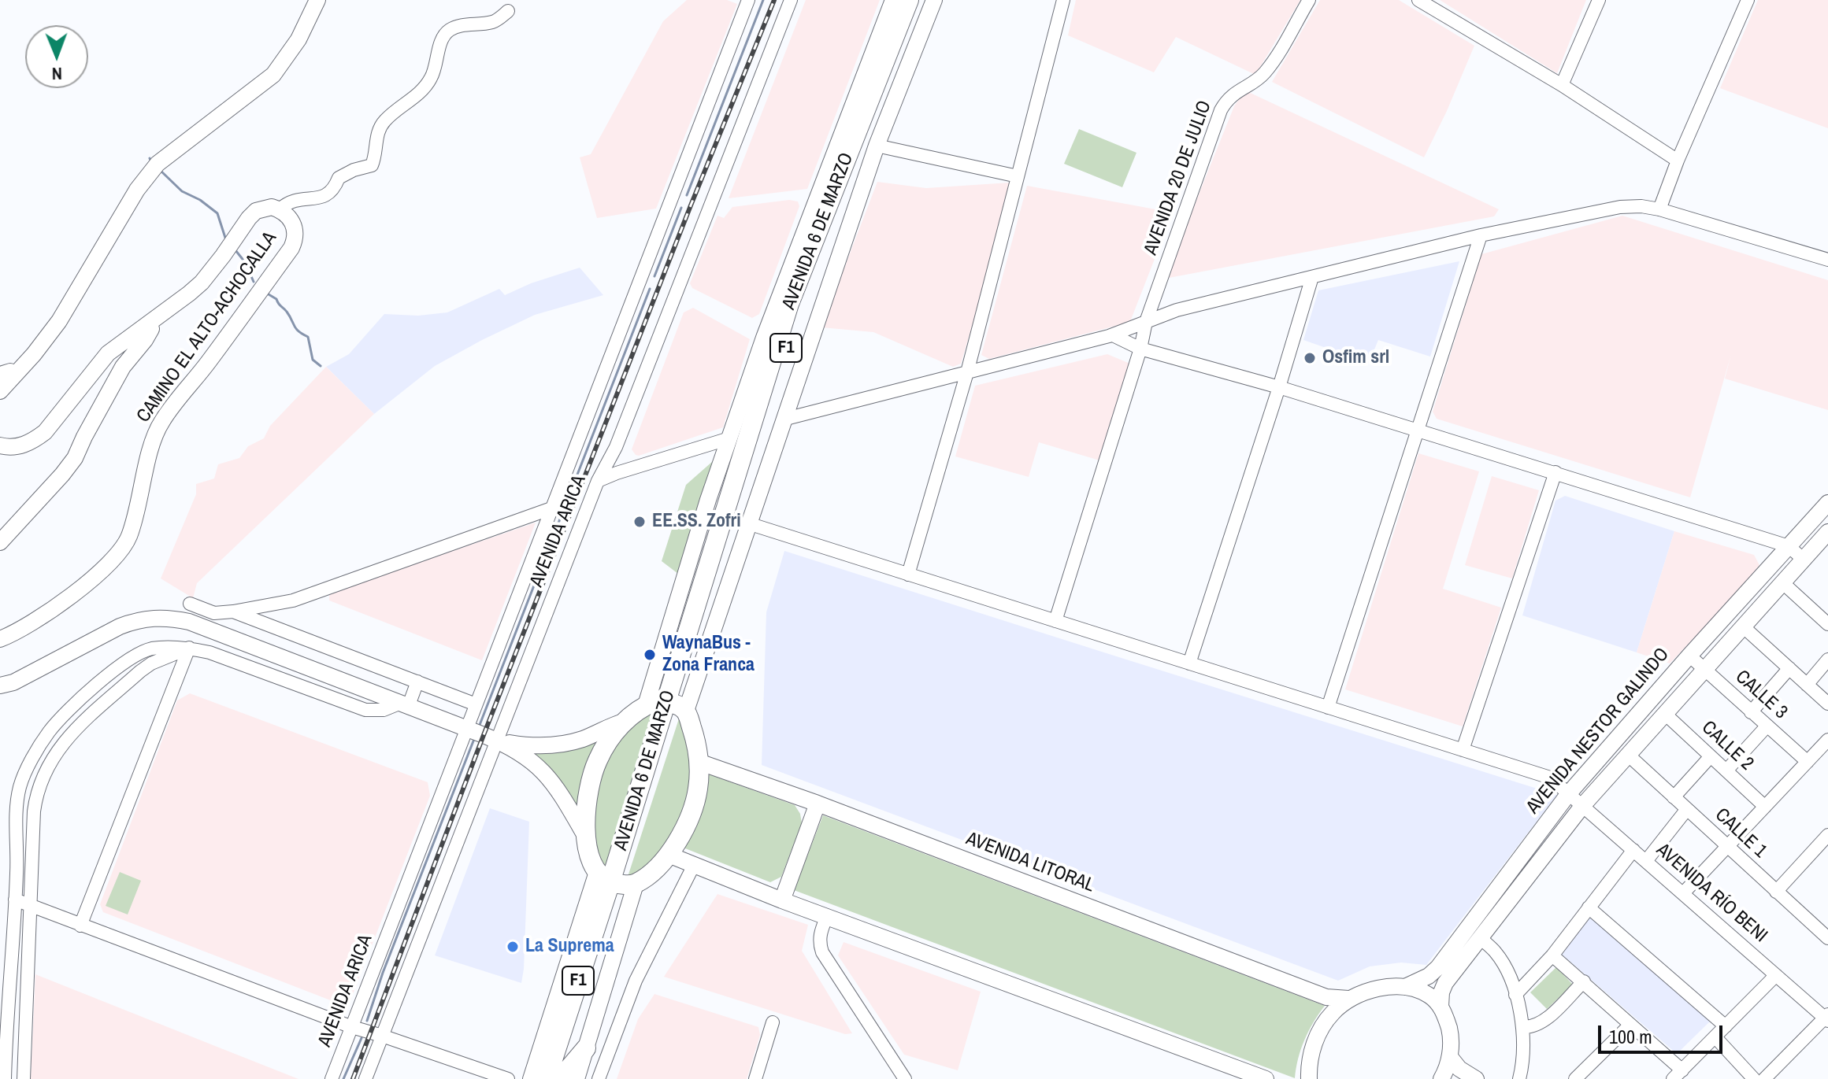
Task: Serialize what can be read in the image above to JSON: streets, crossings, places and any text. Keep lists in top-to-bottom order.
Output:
{
  "streets": {
    "highway": ["AVENIDA 6 DE MARZO", "F1"],
    "main road": ["CAMINO EL ALTO-ACHOCALLA", "AVENIDA NESTOR GALINDO", "AVENIDA LITORAL"],
    "street": [
      "AVENIDA 20 DE JULIO",
      "AVENIDA ARICA",
      "CALLE 3",
      "CALLE 2",
      "CALLE 1",
      "AVENIDA RÍO BENI"
    ]
  },
  "crossings": [
    ["AVENIDA 20 DE JULIO", "AVENIDA RÍO BENI"],
    ["AVENIDA 6 DE MARZO", "AVENIDA RÍO BENI"],
    ["CALLE 3", "AVENIDA NESTOR GALINDO"],
    ["AVENIDA NESTOR GALINDO", "CALLE 2"],
    ["AVENIDA NESTOR GALINDO", "CALLE 1"],
    ["AVENIDA NESTOR GALINDO", "AVENIDA RÍO BENI"]
  ],
  "places": [
    "Osfim srl",
    "EE.SS. Zofri",
    "WaynaBus - Zona Franca",
    "La Suprema"
  ],
  "scale_bar": "100 m",
  "north": "bottom"
}
